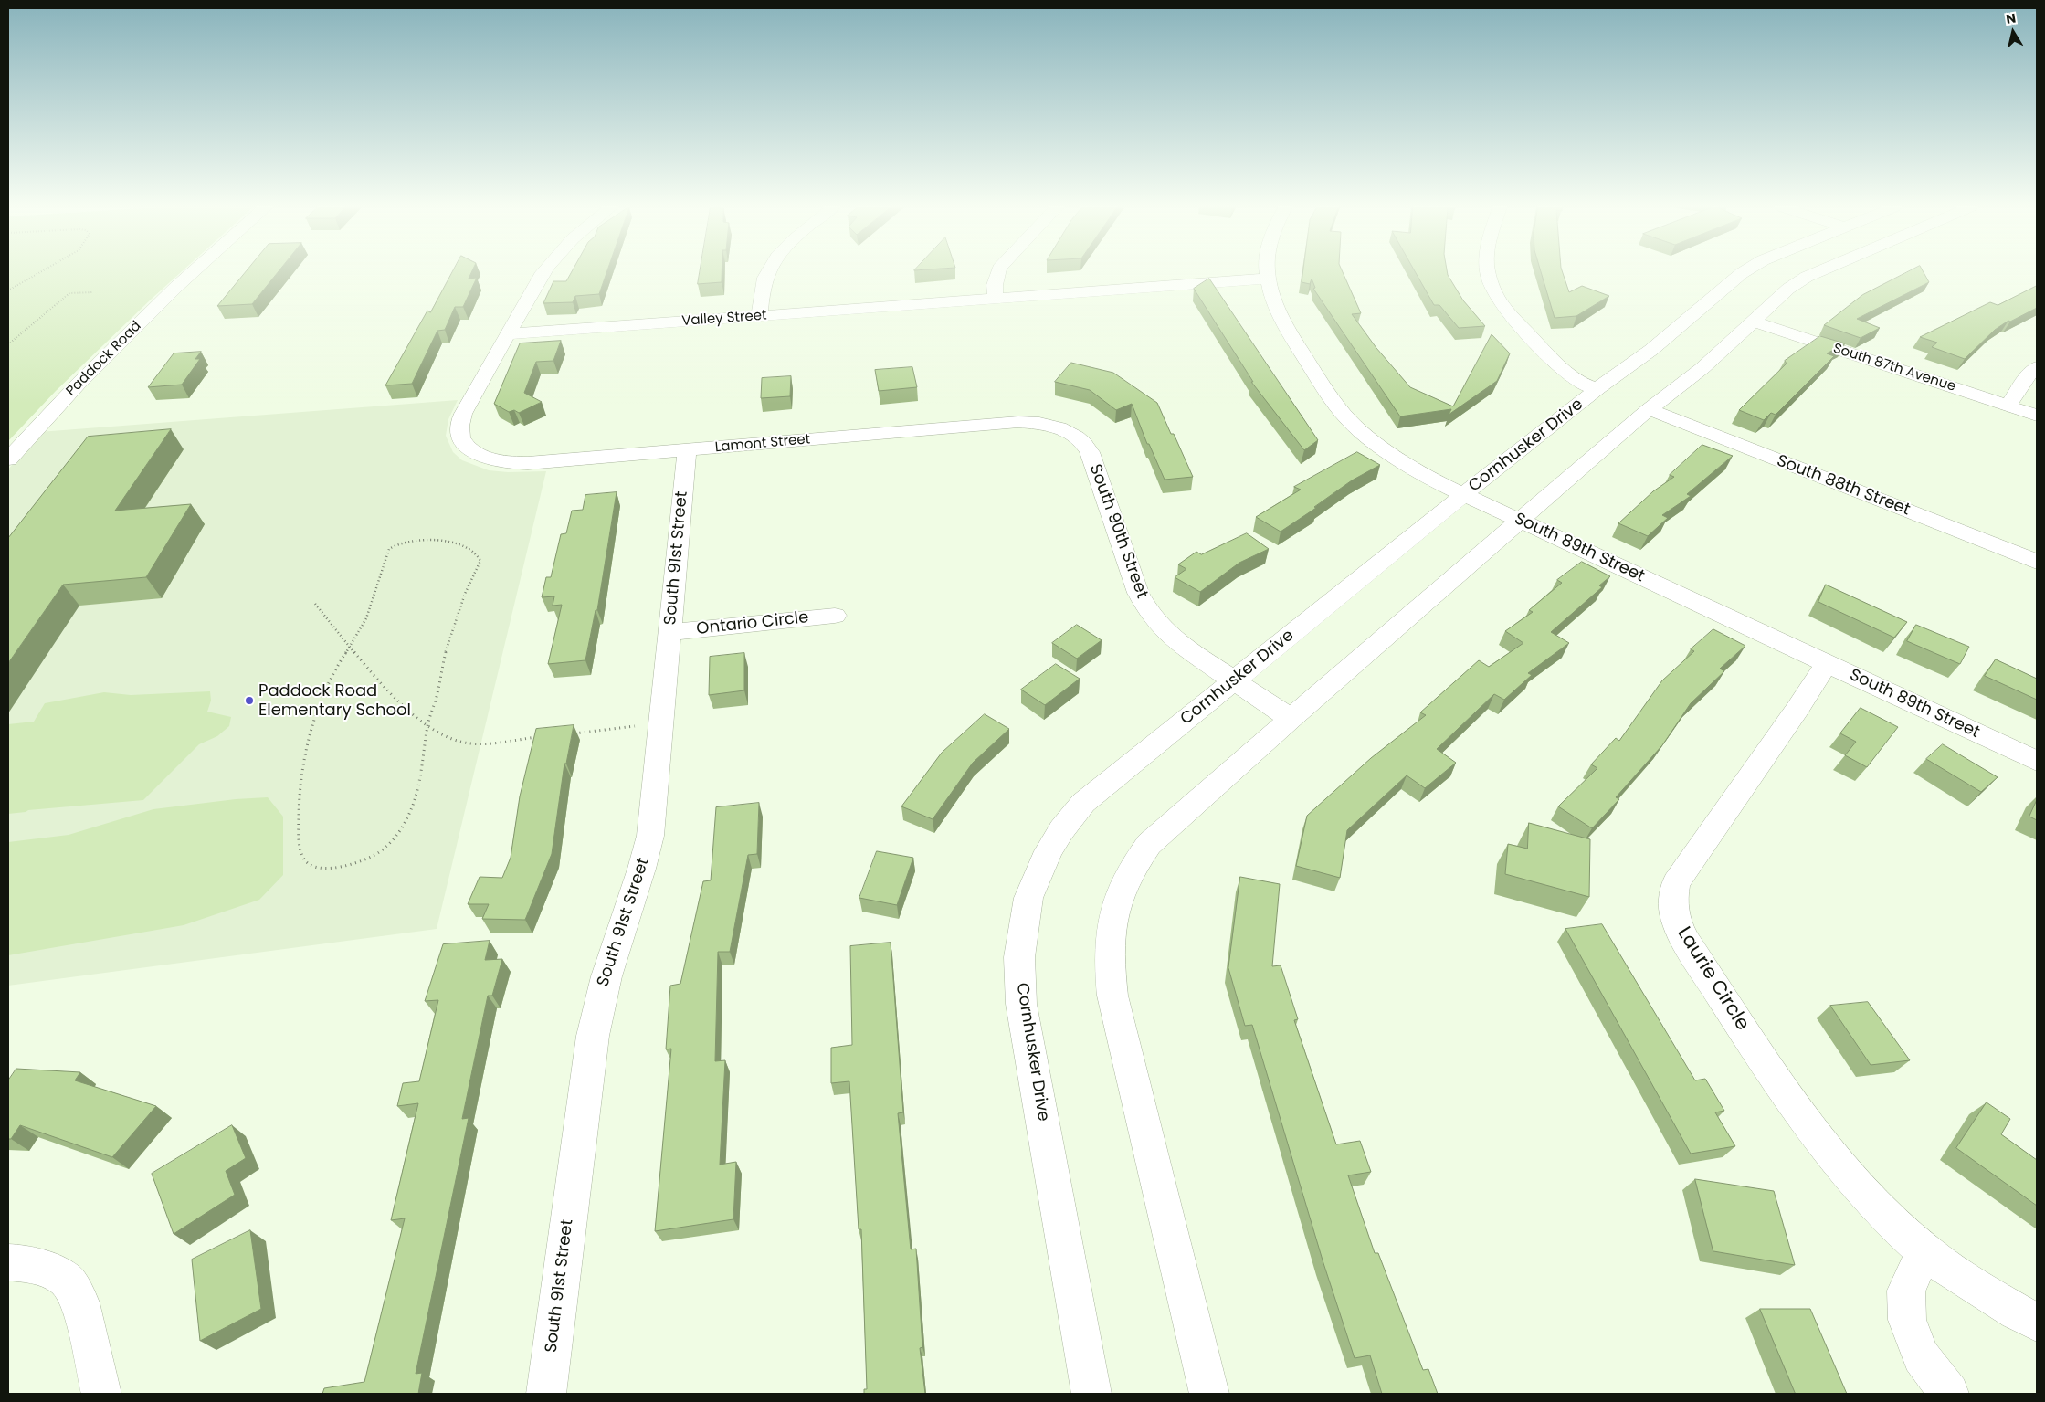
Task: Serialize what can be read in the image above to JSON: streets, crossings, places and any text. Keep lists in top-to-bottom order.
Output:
{
  "streets": {
    "street": [
      "Valley Street",
      "Paddock Road",
      "South 87th Avenue",
      "Lamont Street",
      "Cornhusker Drive",
      "South 88th Street",
      "South 90th Street",
      "South 89th Street",
      "South 91st Street",
      "Ontario Circle",
      "Laurie Circle"
    ]
  },
  "crossings": [
    ["Valley Street", "Lamont Street"],
    ["Valley Street", "South 89th Street"],
    ["Lamont Street", "South 90th Street"],
    ["Lamont Street", "South 91st Street"],
    ["Cornhusker Drive", "South 90th Street"],
    ["Cornhusker Drive", "South 89th Street"],
    ["South 89th Street", "Laurie Circle"],
    ["South 91st Street", "Ontario Circle"]
  ],
  "places": ["Paddock Road Elementary School"],
  "north": "top"
}
